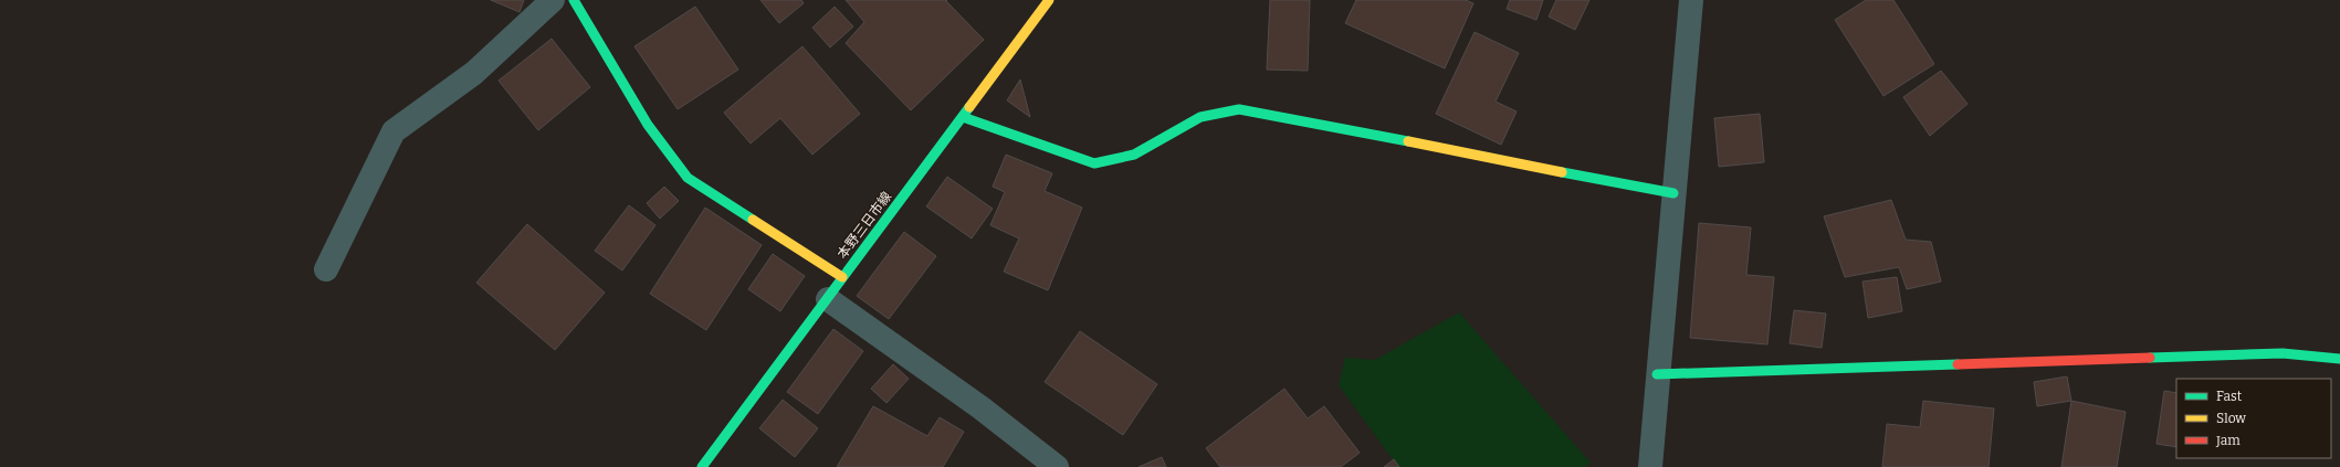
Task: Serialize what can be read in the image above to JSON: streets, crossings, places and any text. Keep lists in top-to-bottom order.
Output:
{
  "streets": {
    "street": ["本野三日市線"]
  },
  "legend": ["Fast", "Slow", "Jam"]
}
